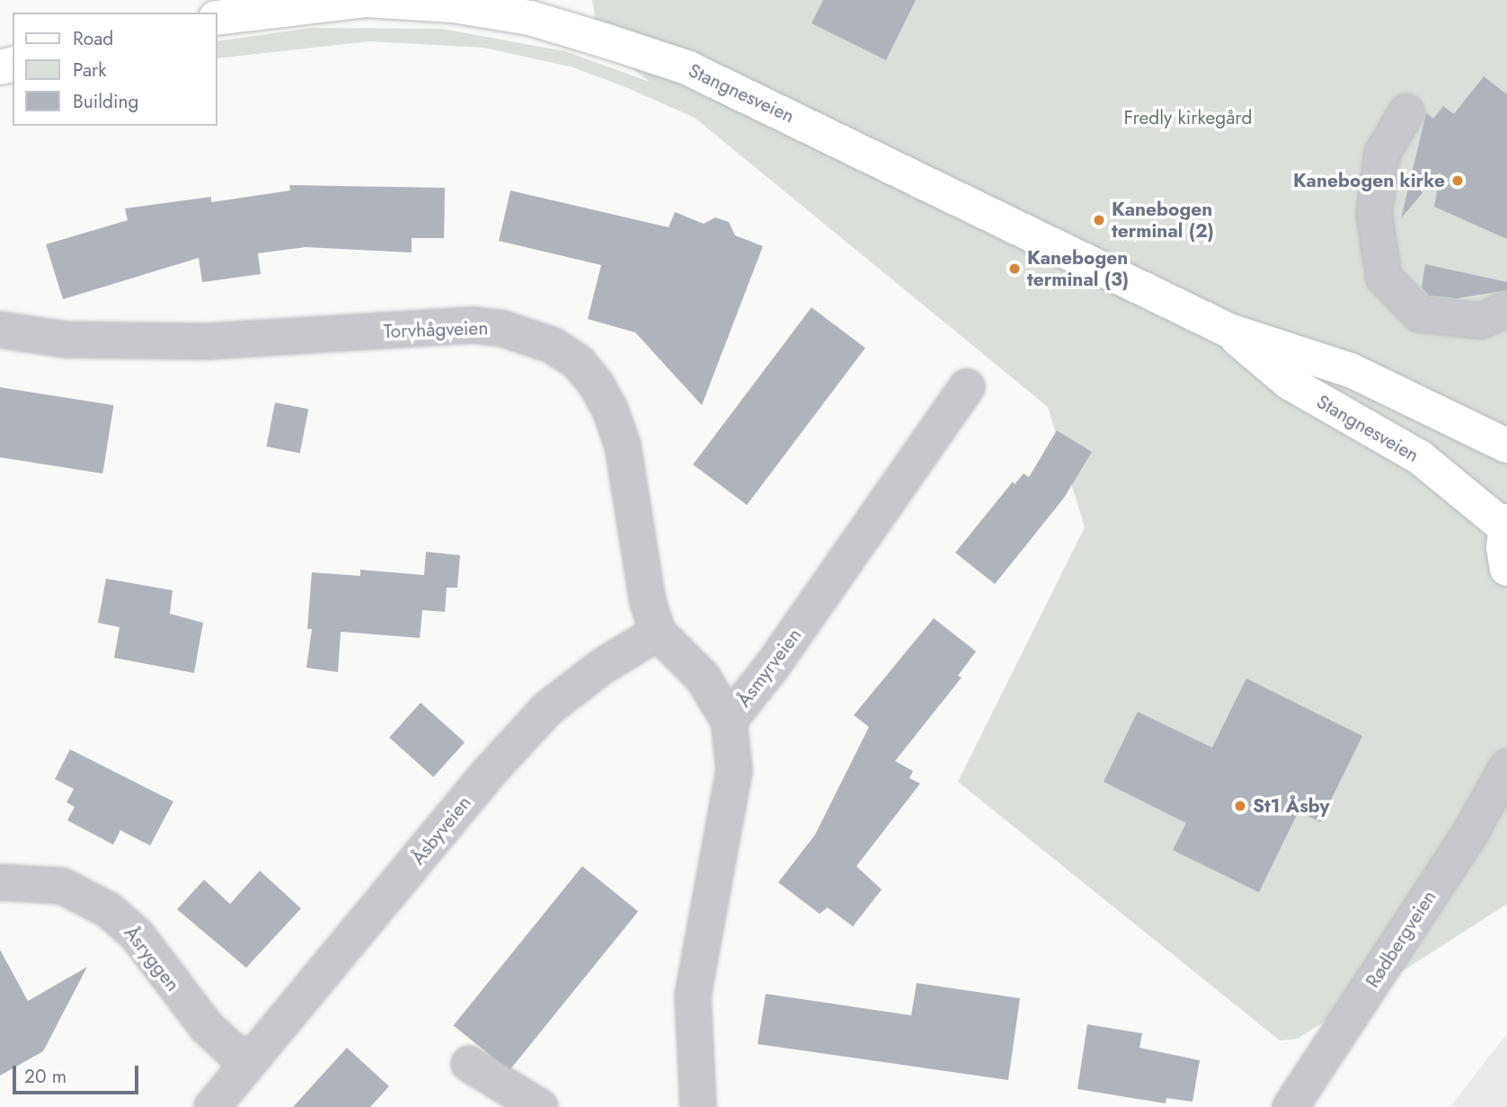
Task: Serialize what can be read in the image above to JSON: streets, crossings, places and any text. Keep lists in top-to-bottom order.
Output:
{
  "streets": {
    "main road": ["Stangnesveien"],
    "street": [
      "Torvhågveien",
      "Åsmyrveien",
      "Åsbyveien",
      "Rødbergveien",
      "Åsryggen"
    ]
  },
  "crossings": [
    ["Torvhågveien", "Åsmyrveien"],
    ["Torvhågveien", "Åsbyveien"],
    ["Åsbyveien", "Åsryggen"]
  ],
  "parks": ["Fredly kirkegård"],
  "places": [
    "Kanebogen kirke",
    "Kanebogen terminal (2)",
    "Kanebogen terminal (3)",
    "St1 Åsby"
  ],
  "legend": ["Road", "Park", "Building"],
  "scale_bar": "20 m"
}
